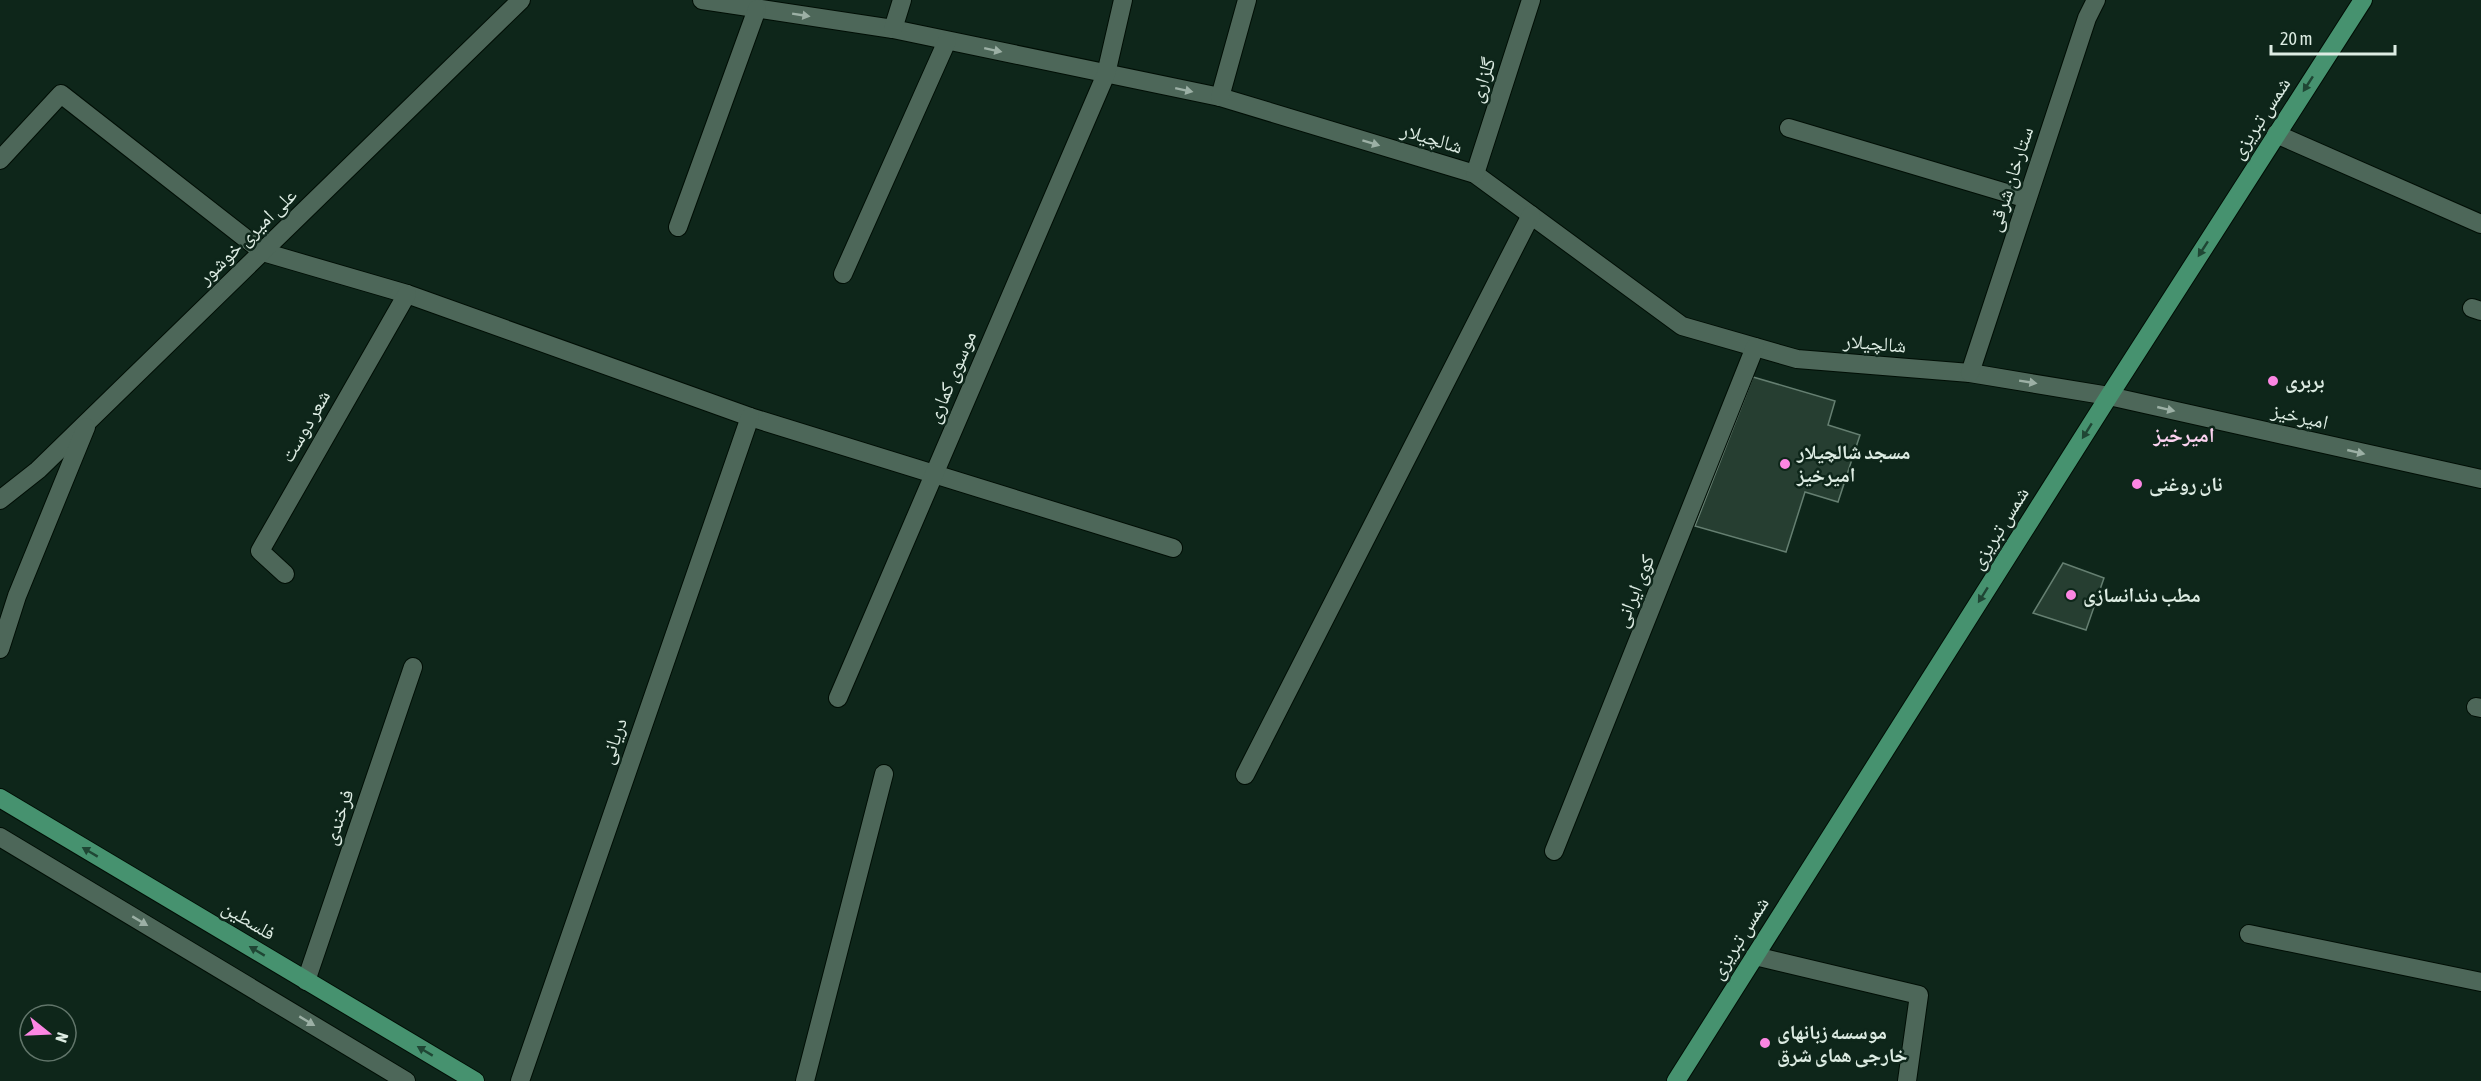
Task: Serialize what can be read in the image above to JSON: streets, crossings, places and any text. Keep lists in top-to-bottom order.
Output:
{
  "streets": {
    "main road": ["شمس تبریزی", "فلسطین"],
    "street": [
      "گلزاری",
      "شالچیلار",
      "ستارخان شرقی",
      "علی امیری خوشور",
      "موسوی کماری",
      "امیرخیز",
      "شعر دوست",
      "کوی ایرانی",
      "دریانی",
      "فرخندی"
    ]
  },
  "crossings": [
    ["گلزاری", "شالچیلار"],
    ["شمس تبریزی", "شالچیلار"],
    ["شمس تبریزی", "امیرخیز"],
    ["شالچیلار", "ستارخان شرقی"],
    ["شالچیلار", "موسوی کماری"],
    ["شالچیلار", "امیرخیز"],
    ["شالچیلار", "کوی ایرانی"],
    ["فرخندی", "فلسطین"]
  ],
  "one_way": [
    "شمس تبریزی",
    "شالچیلار",
    "امیرخیز",
    "فلسطین"
  ],
  "districts": ["امیرخیز"],
  "places": [
    "بربری",
    "مسجد شالچیلار امیرخیز",
    "نان روغنی",
    "مطب دندانسازی",
    "موسسه زبانهای خارجی همای شرق"
  ],
  "scale_bar": "20 m",
  "north": "right"
}
